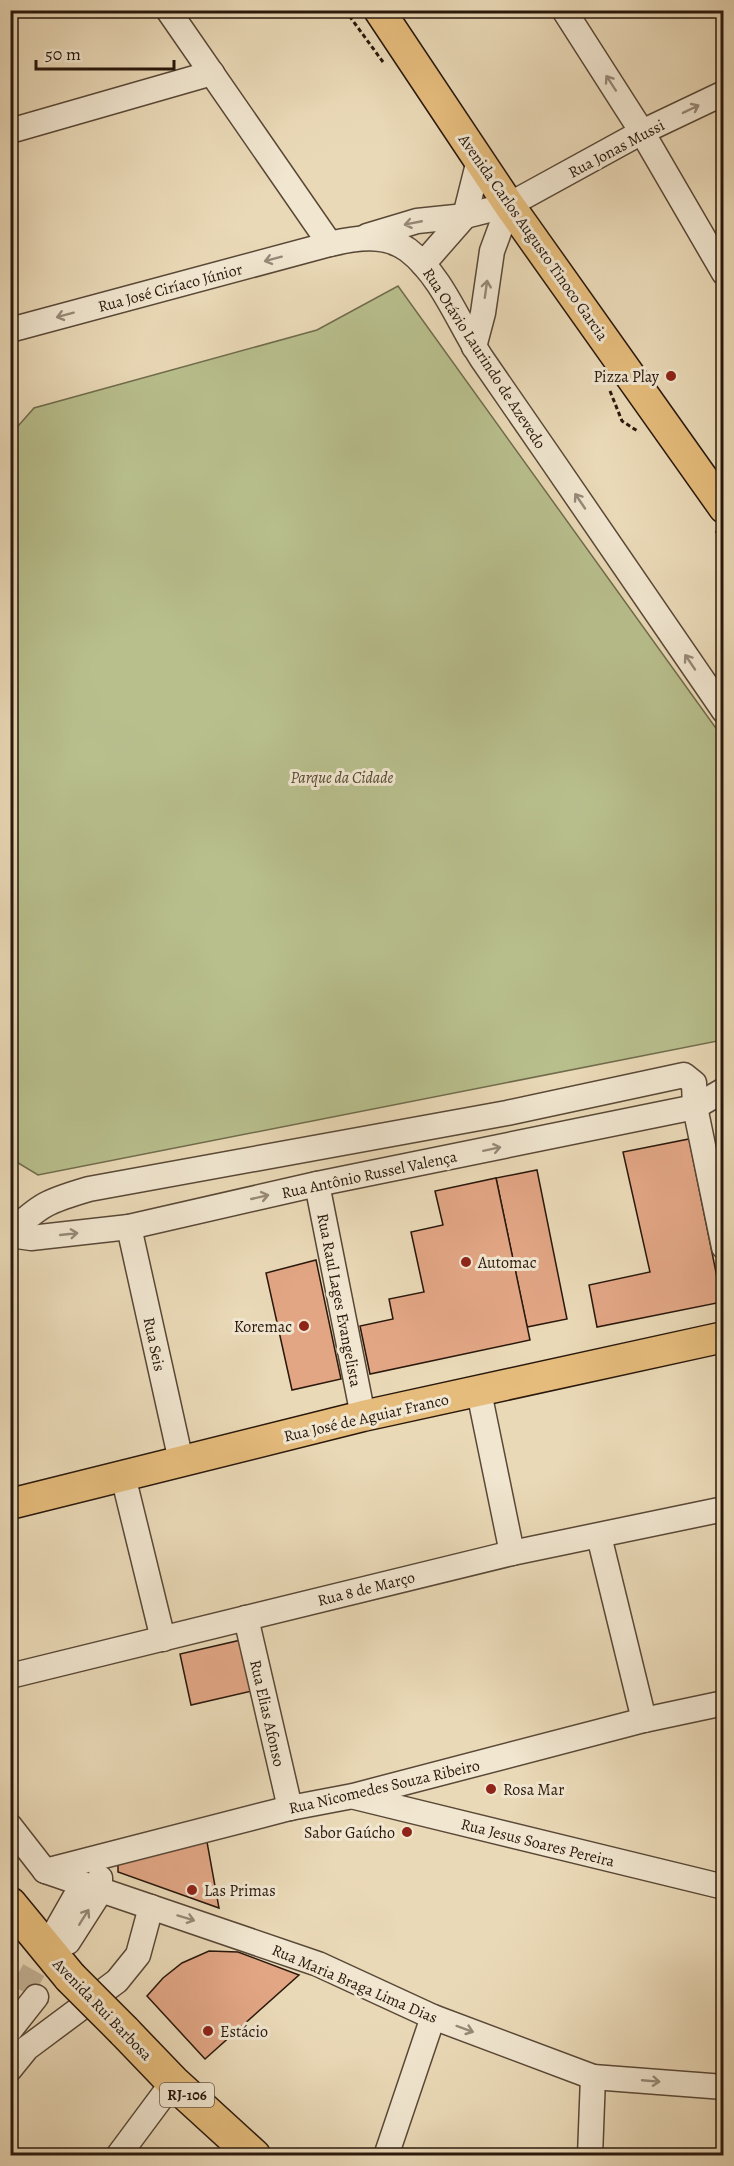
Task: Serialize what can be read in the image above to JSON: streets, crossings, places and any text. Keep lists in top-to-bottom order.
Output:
{
  "streets": {
    "highway": ["Avenida Rui Barbosa", "RJ-106"],
    "main road": ["Avenida Carlos Augusto Tinoco Garcia", "Rua José de Aguiar Franco"],
    "street": [
      "Rua Jonas Mussi",
      "Rua José Ciríaco Júnior",
      "Rua Otávio Laurindo de Azevedo",
      "Rua Antônio Russel Valença",
      "Rua Raul Lages Evangelista",
      "Rua Seis",
      "Rua 8 de Março",
      "Rua Elias Afonso",
      "Rua Nicomedes Souza Ribeiro",
      "Rua Jesus Soares Pereira",
      "Rua Maria Braga Lima Dias"
    ]
  },
  "crossings": [
    ["Rua Jonas Mussi", "Avenida Carlos Augusto Tinoco Garcia"],
    ["Rua Jonas Mussi", "Rua Otávio Laurindo de Azevedo"],
    ["Rua José Ciríaco Júnior", "Rua Otávio Laurindo de Azevedo"],
    ["Rua Antônio Russel Valença", "Rua Raul Lages Evangelista"],
    ["Rua Antônio Russel Valença", "Rua Seis"],
    ["Rua Raul Lages Evangelista", "Rua José de Aguiar Franco"],
    ["Rua Seis", "Rua José de Aguiar Franco"],
    ["Rua 8 de Março", "Rua Elias Afonso"],
    ["Rua Elias Afonso", "Rua Nicomedes Souza Ribeiro"],
    ["Rua Nicomedes Souza Ribeiro", "Rua Jesus Soares Pereira"],
    ["Rua Nicomedes Souza Ribeiro", "Rua Maria Braga Lima Dias"]
  ],
  "one_way": ["Rua Otávio Laurindo de Azevedo", "Rua Maria Braga Lima Dias"],
  "parks": ["Parque da Cidade"],
  "places": [
    "Pizza Play",
    "Automac",
    "Koremac",
    "Rosa Mar",
    "Sabor Gaúcho",
    "Las Primas",
    "Estácio"
  ],
  "scale_bar": "50 m"
}
